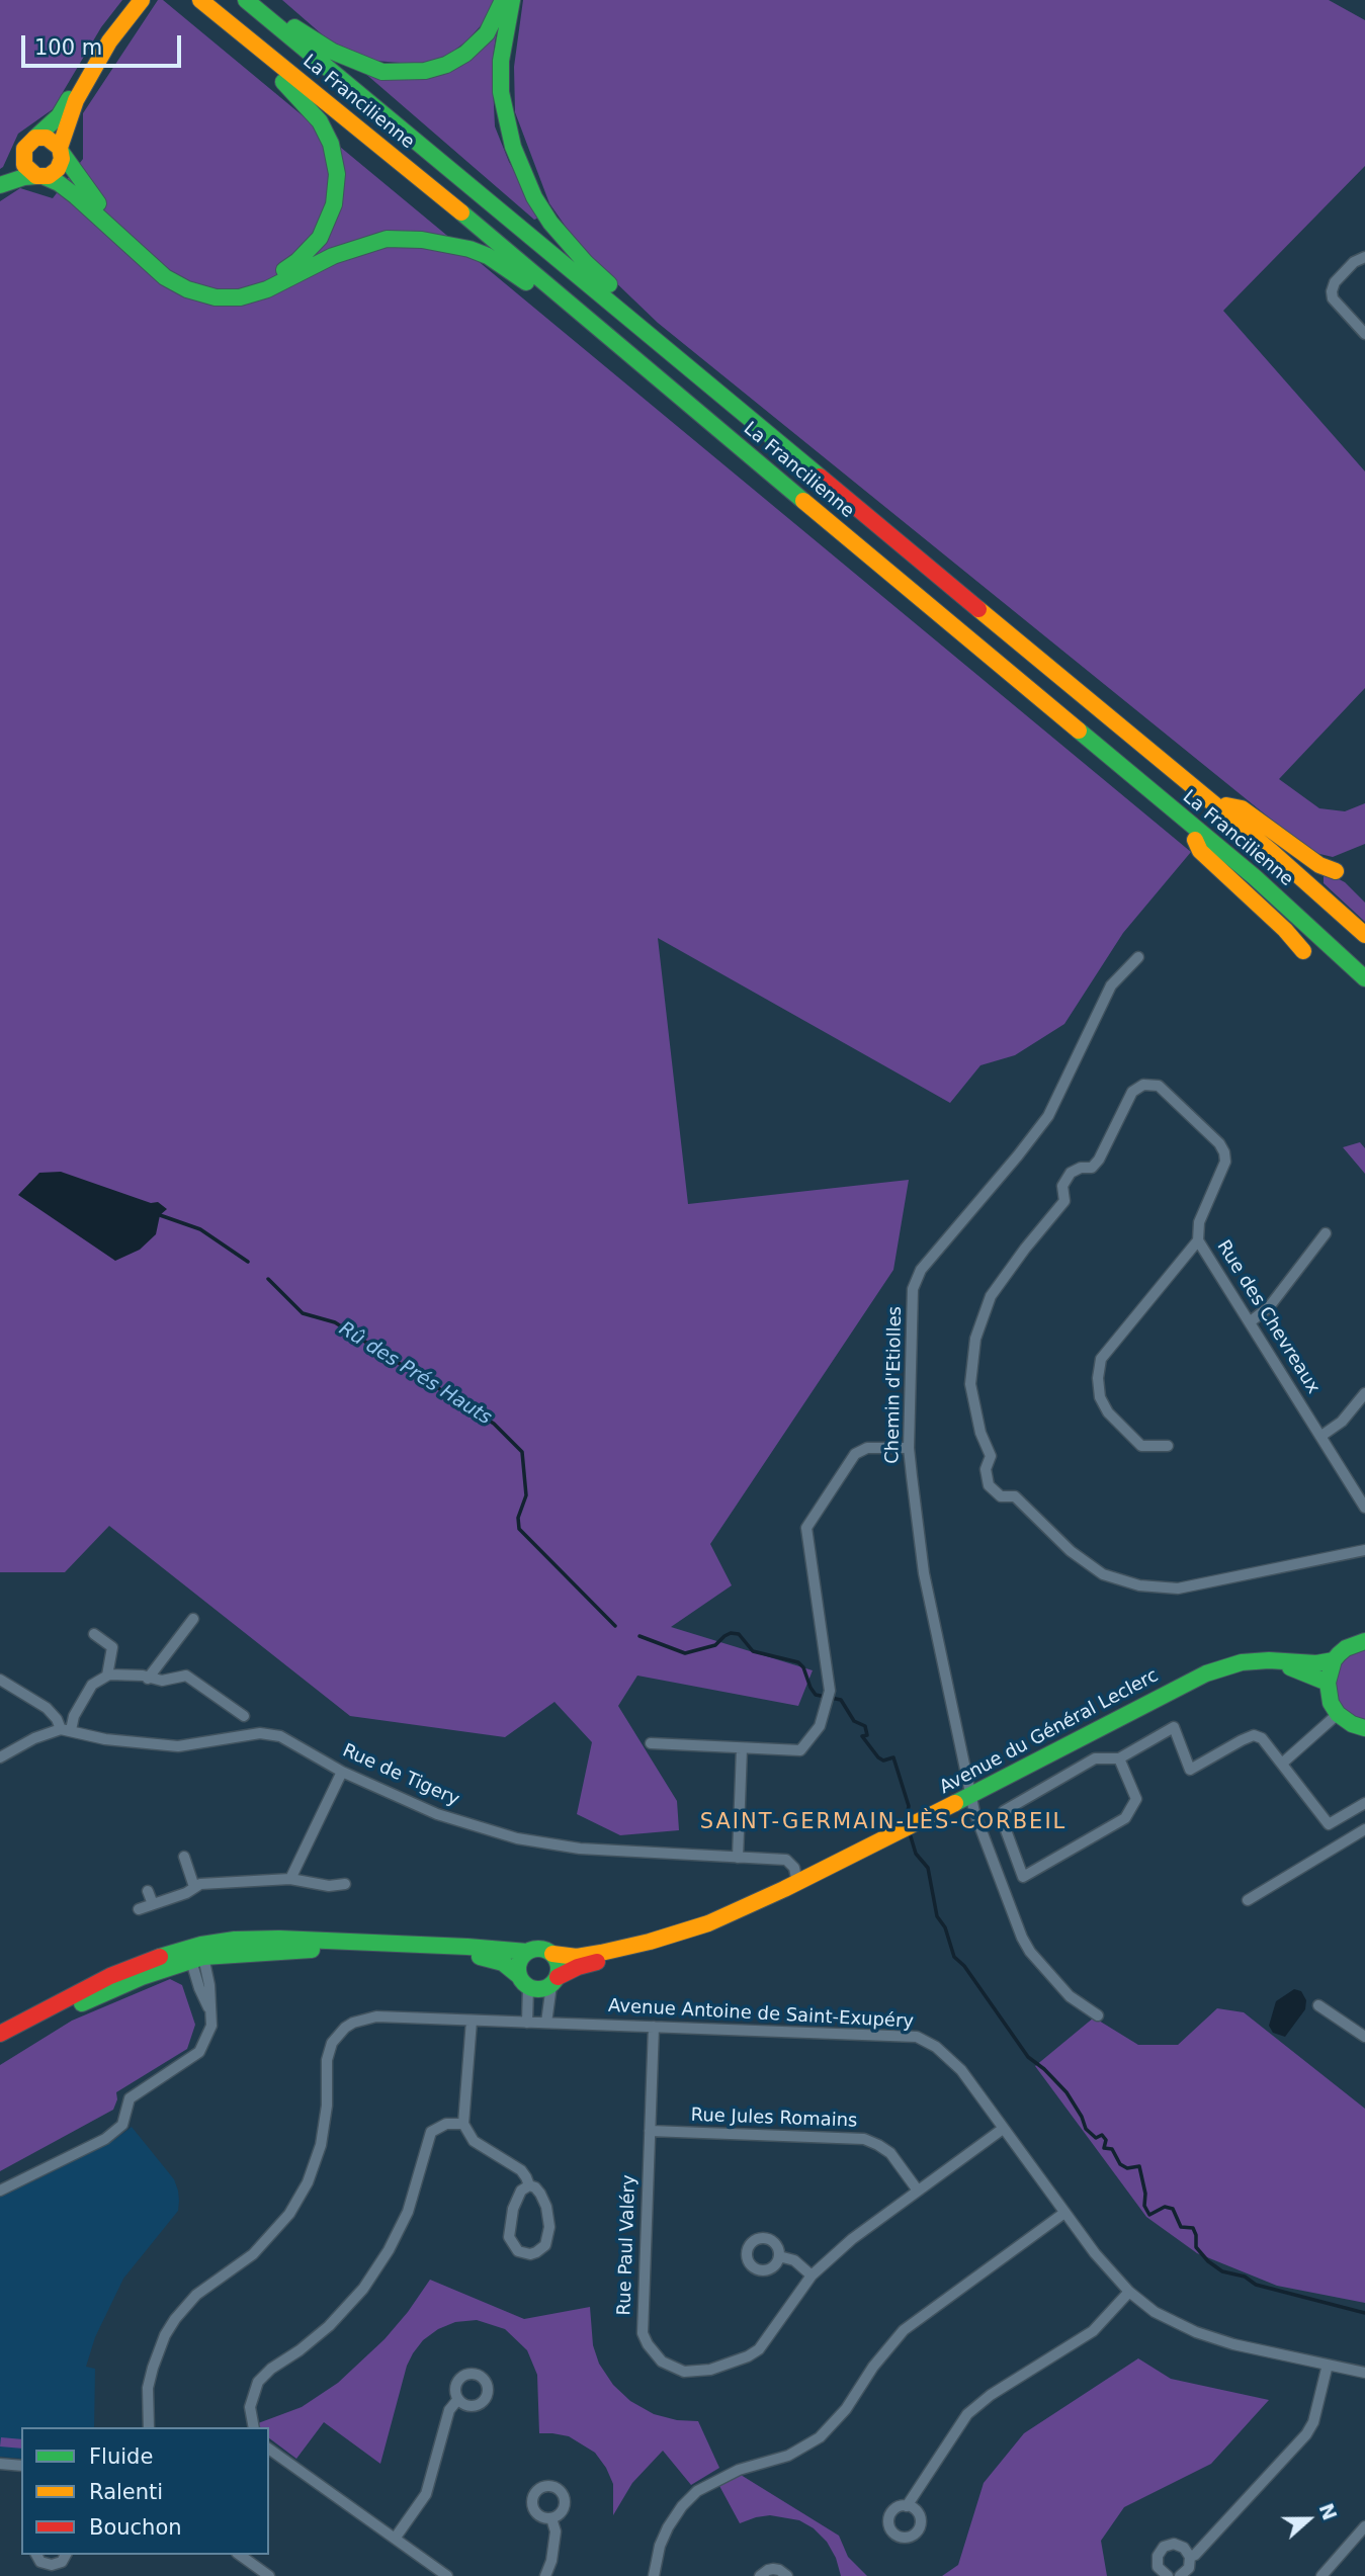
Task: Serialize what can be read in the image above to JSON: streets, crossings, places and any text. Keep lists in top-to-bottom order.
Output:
{
  "streets": {
    "main road": ["La Francilienne", "Avenue du Général Leclerc"],
    "street": [
      "Rue des Chevreaux",
      "Chemin d'Etiolles",
      "Rue de Tigery",
      "Avenue Antoine de Saint-Exupéry",
      "Rue Jules Romains",
      "Rue Paul Valéry"
    ]
  },
  "crossings": [
    ["Chemin d'Etiolles", "Avenue du Général Leclerc"],
    ["Avenue du Général Leclerc", "Rue de Tigery"],
    ["Avenue Antoine de Saint-Exupéry", "Rue Paul Valéry"],
    ["Rue Jules Romains", "Rue Paul Valéry"]
  ],
  "districts": ["SAINT-GERMAIN-LÈS-CORBEIL"],
  "water": ["Rû des Prés Hauts"],
  "legend": ["Fluide", "Ralenti", "Bouchon"],
  "scale_bar": "100 m",
  "north": "right"
}
